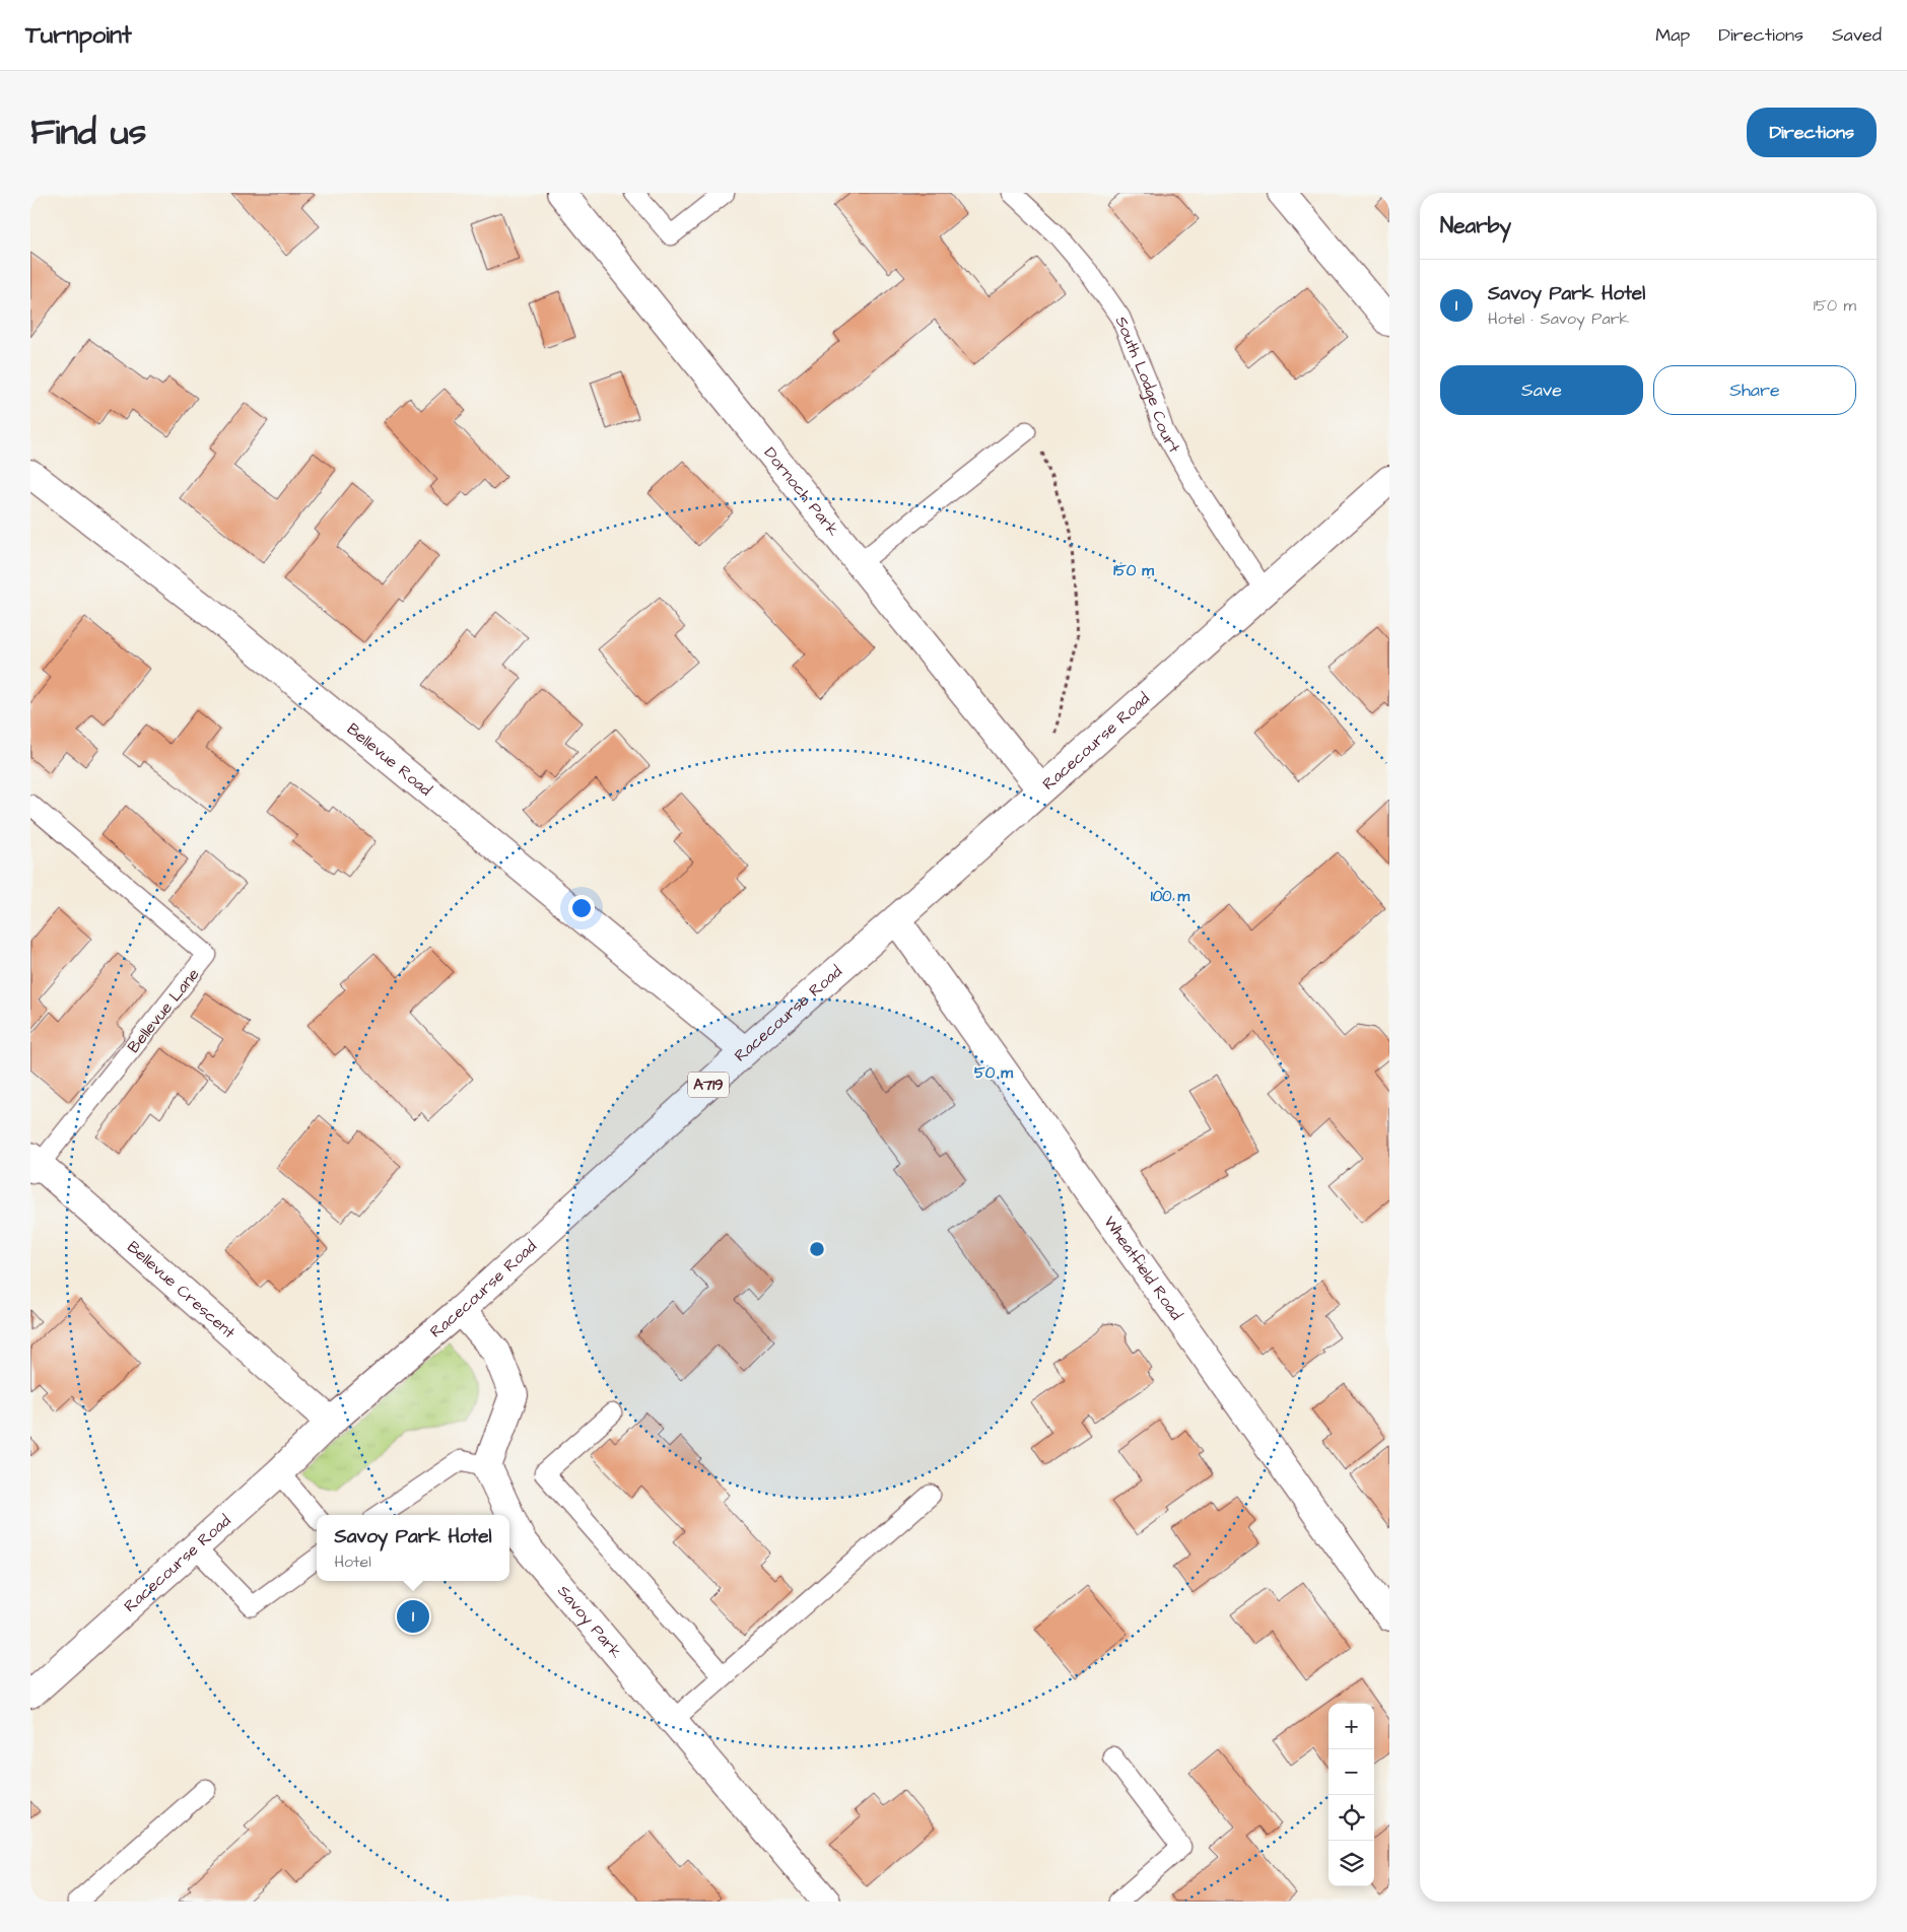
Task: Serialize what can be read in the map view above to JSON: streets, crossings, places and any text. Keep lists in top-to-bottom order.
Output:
{
  "streets": {
    "street": [
      "Dornoch Park",
      "Racecourse Road",
      "Bellevue Road",
      "A719",
      "Wheatfield Road",
      "Bellevue Crescent",
      "Savoy Park"
    ],
    "lane": ["South Lodge Court", "Bellevue Lane"]
  },
  "crossings": [
    ["South Lodge Court", "Racecourse Road"],
    ["Dornoch Park", "Racecourse Road"],
    ["Racecourse Road", "Bellevue Road"],
    ["Racecourse Road", "Wheatfield Road"],
    ["Racecourse Road", "Bellevue Crescent"],
    ["Bellevue Lane", "Bellevue Crescent"]
  ],
  "page": {
    "header": "Turnpoint",
    "nav": ["Map", "Directions", "Saved"],
    "title": "Find us",
    "buttons": [
      "Directions",
      ["Save", "Share"]
    ],
    "heading": "Nearby",
    "list": [
      {
        "mark": "1",
        "name": "Savoy Park Hotel",
        "note": "Hotel · Savoy Park",
        "value": "150 m"
      }
    ],
    "popup": ["Savoy Park Hotel", "Hotel"],
    "pins": "1",
    "map_buttons": ["+", "−"]
  },
  "rings": ["150 m", "100 m", "50 m"]
}
